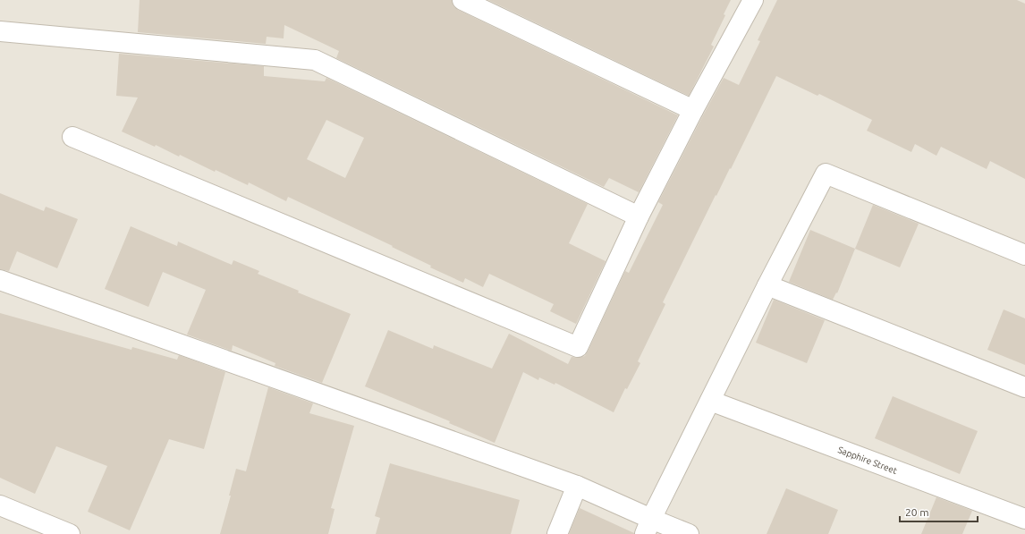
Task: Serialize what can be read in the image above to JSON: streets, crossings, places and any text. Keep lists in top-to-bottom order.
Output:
{
  "streets": {
    "street": ["Sapphire Street"]
  },
  "scale_bar": "20 m"
}
